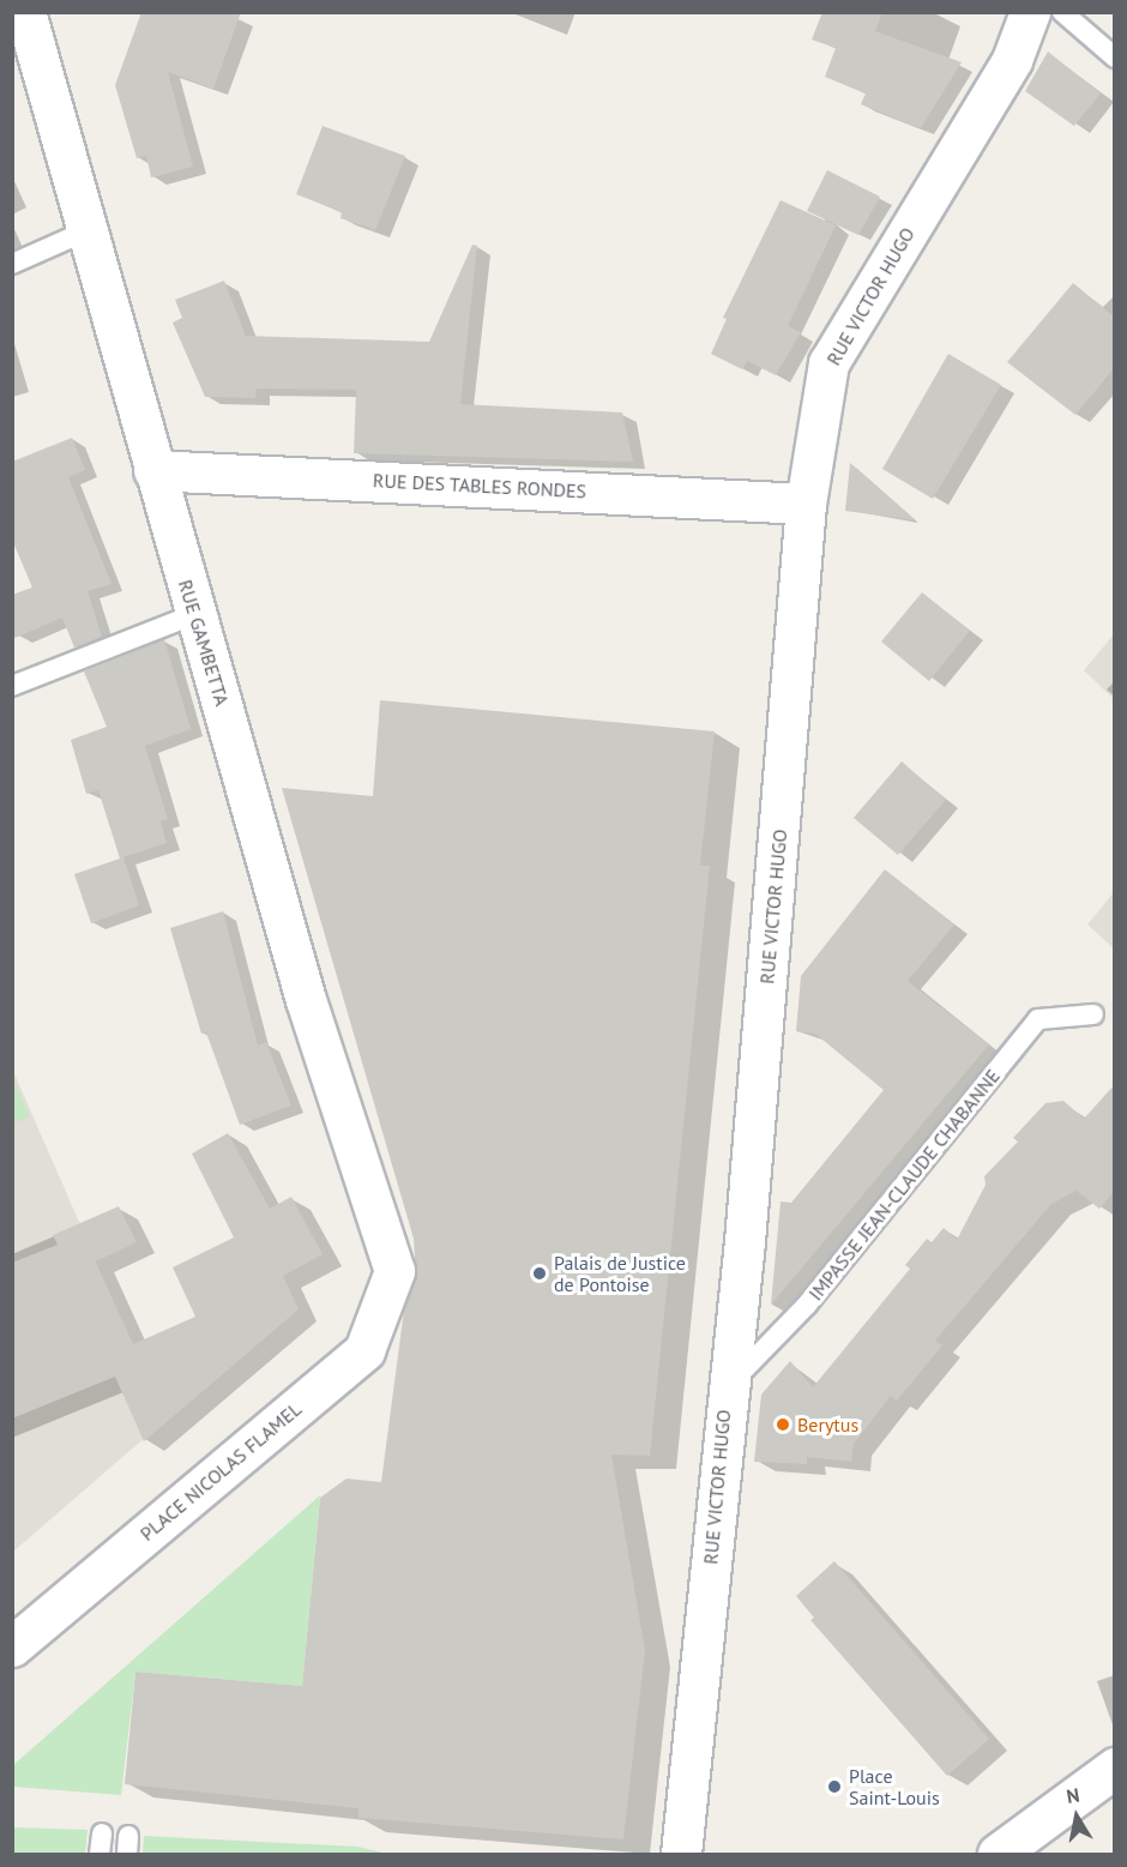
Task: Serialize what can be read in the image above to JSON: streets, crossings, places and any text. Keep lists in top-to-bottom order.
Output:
{
  "streets": {
    "street": [
      "RUE VICTOR HUGO",
      "RUE DES TABLES RONDES",
      "RUE GAMBETTA",
      "PLACE NICOLAS FLAMEL"
    ],
    "lane": ["IMPASSE JEAN-CLAUDE CHABANNE"]
  },
  "crossings": [
    ["RUE VICTOR HUGO", "RUE DES TABLES RONDES"],
    ["RUE VICTOR HUGO", "IMPASSE JEAN-CLAUDE CHABANNE"],
    ["RUE DES TABLES RONDES", "RUE GAMBETTA"],
    ["RUE GAMBETTA", "PLACE NICOLAS FLAMEL"]
  ],
  "places": ["Palais de Justice de Pontoise", "Berytus", "Place Saint-Louis"],
  "north": "top"
}
